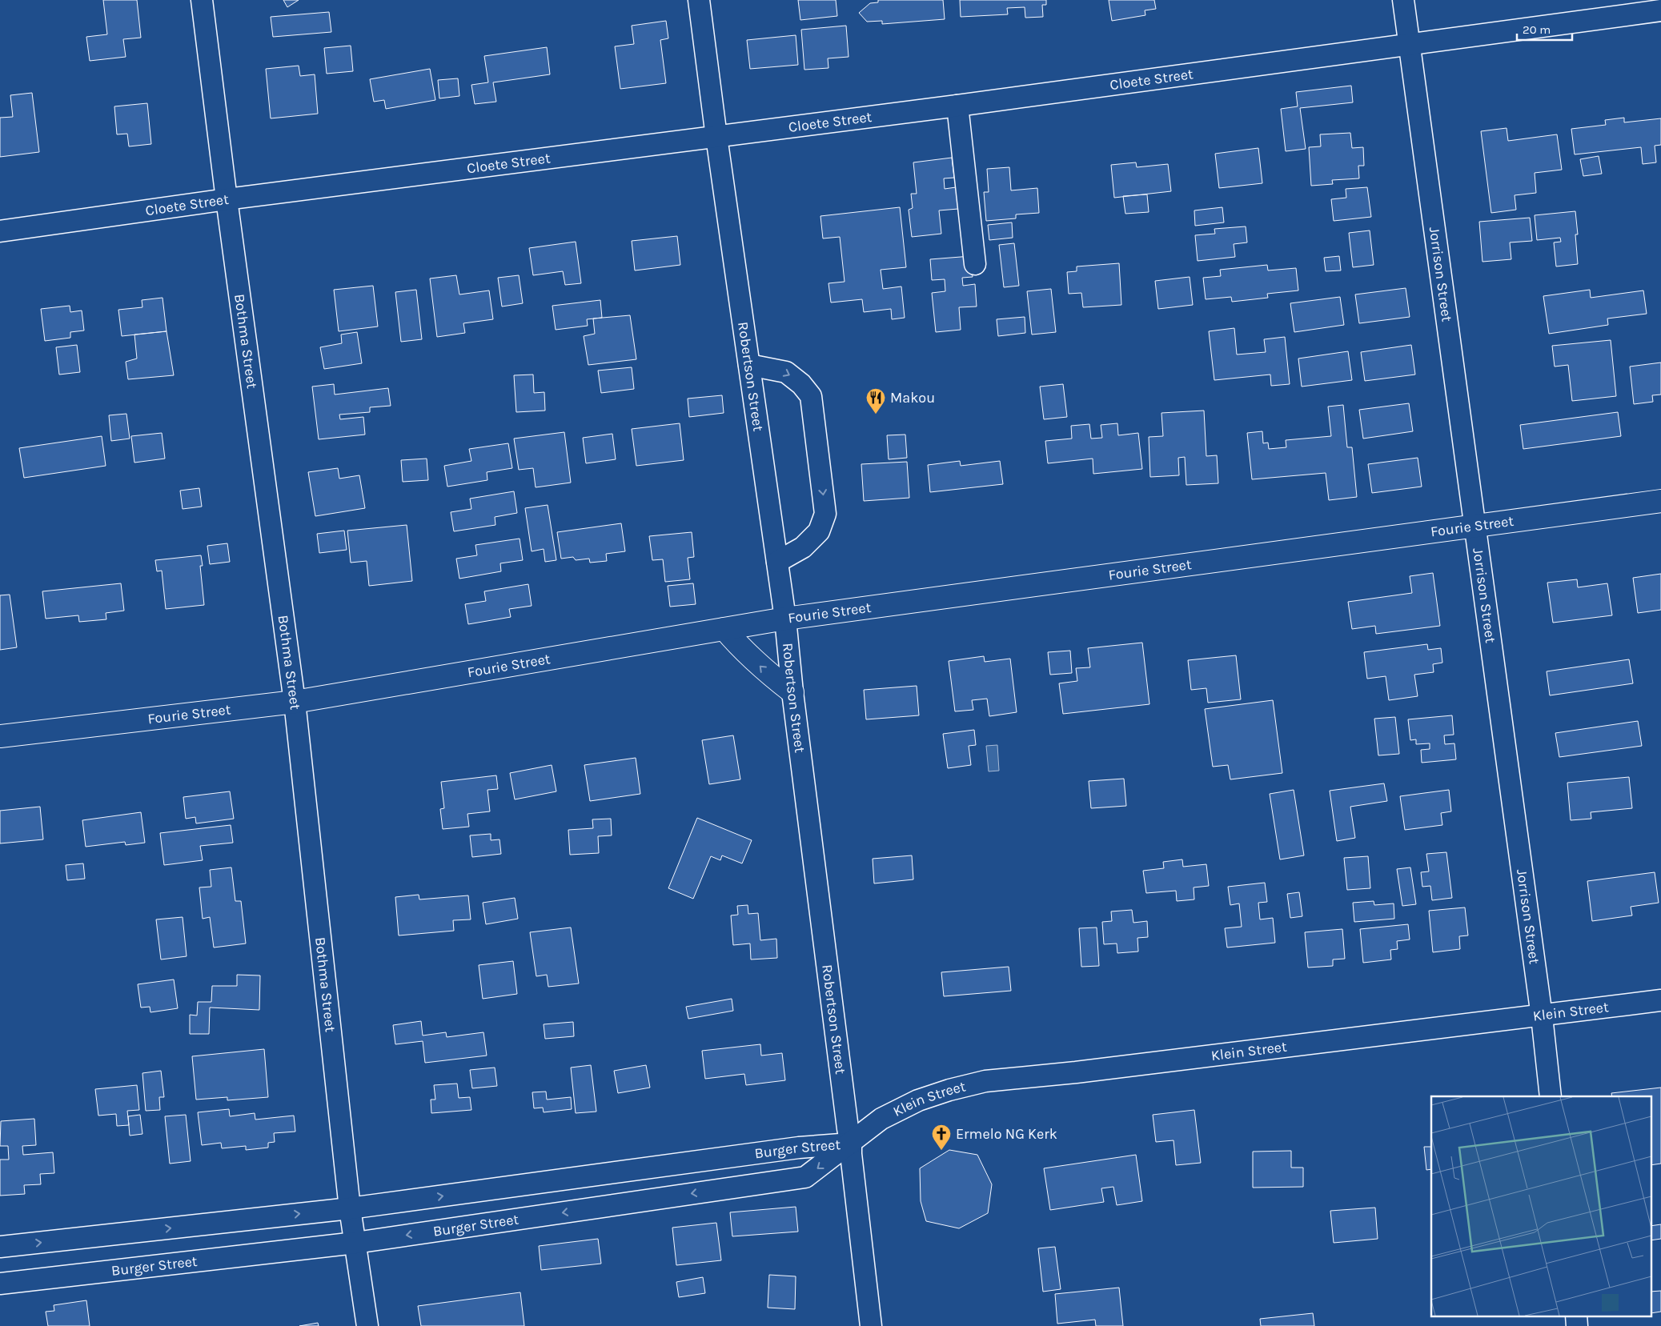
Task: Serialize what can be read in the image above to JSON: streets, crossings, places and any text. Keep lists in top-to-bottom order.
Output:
{
  "streets": {
    "highway": ["Fourie Street"],
    "street": [
      "Cloete Street",
      "Jorrison Street",
      "Bothma Street",
      "Robertson Street",
      "Klein Street",
      "Burger Street"
    ]
  },
  "crossings": [
    ["Cloete Street", "Jorrison Street"],
    ["Cloete Street", "Bothma Street"],
    ["Cloete Street", "Robertson Street"],
    ["Jorrison Street", "Fourie Street"],
    ["Jorrison Street", "Klein Street"],
    ["Bothma Street", "Fourie Street"],
    ["Bothma Street", "Burger Street"],
    ["Robertson Street", "Fourie Street"],
    ["Robertson Street", "Klein Street"],
    ["Robertson Street", "Burger Street"],
    ["Klein Street", "Burger Street"]
  ],
  "places": {
    "restaurant": ["Makou"],
    "church": ["Ermelo NG Kerk"]
  },
  "scale_bar": "20 m"
}
